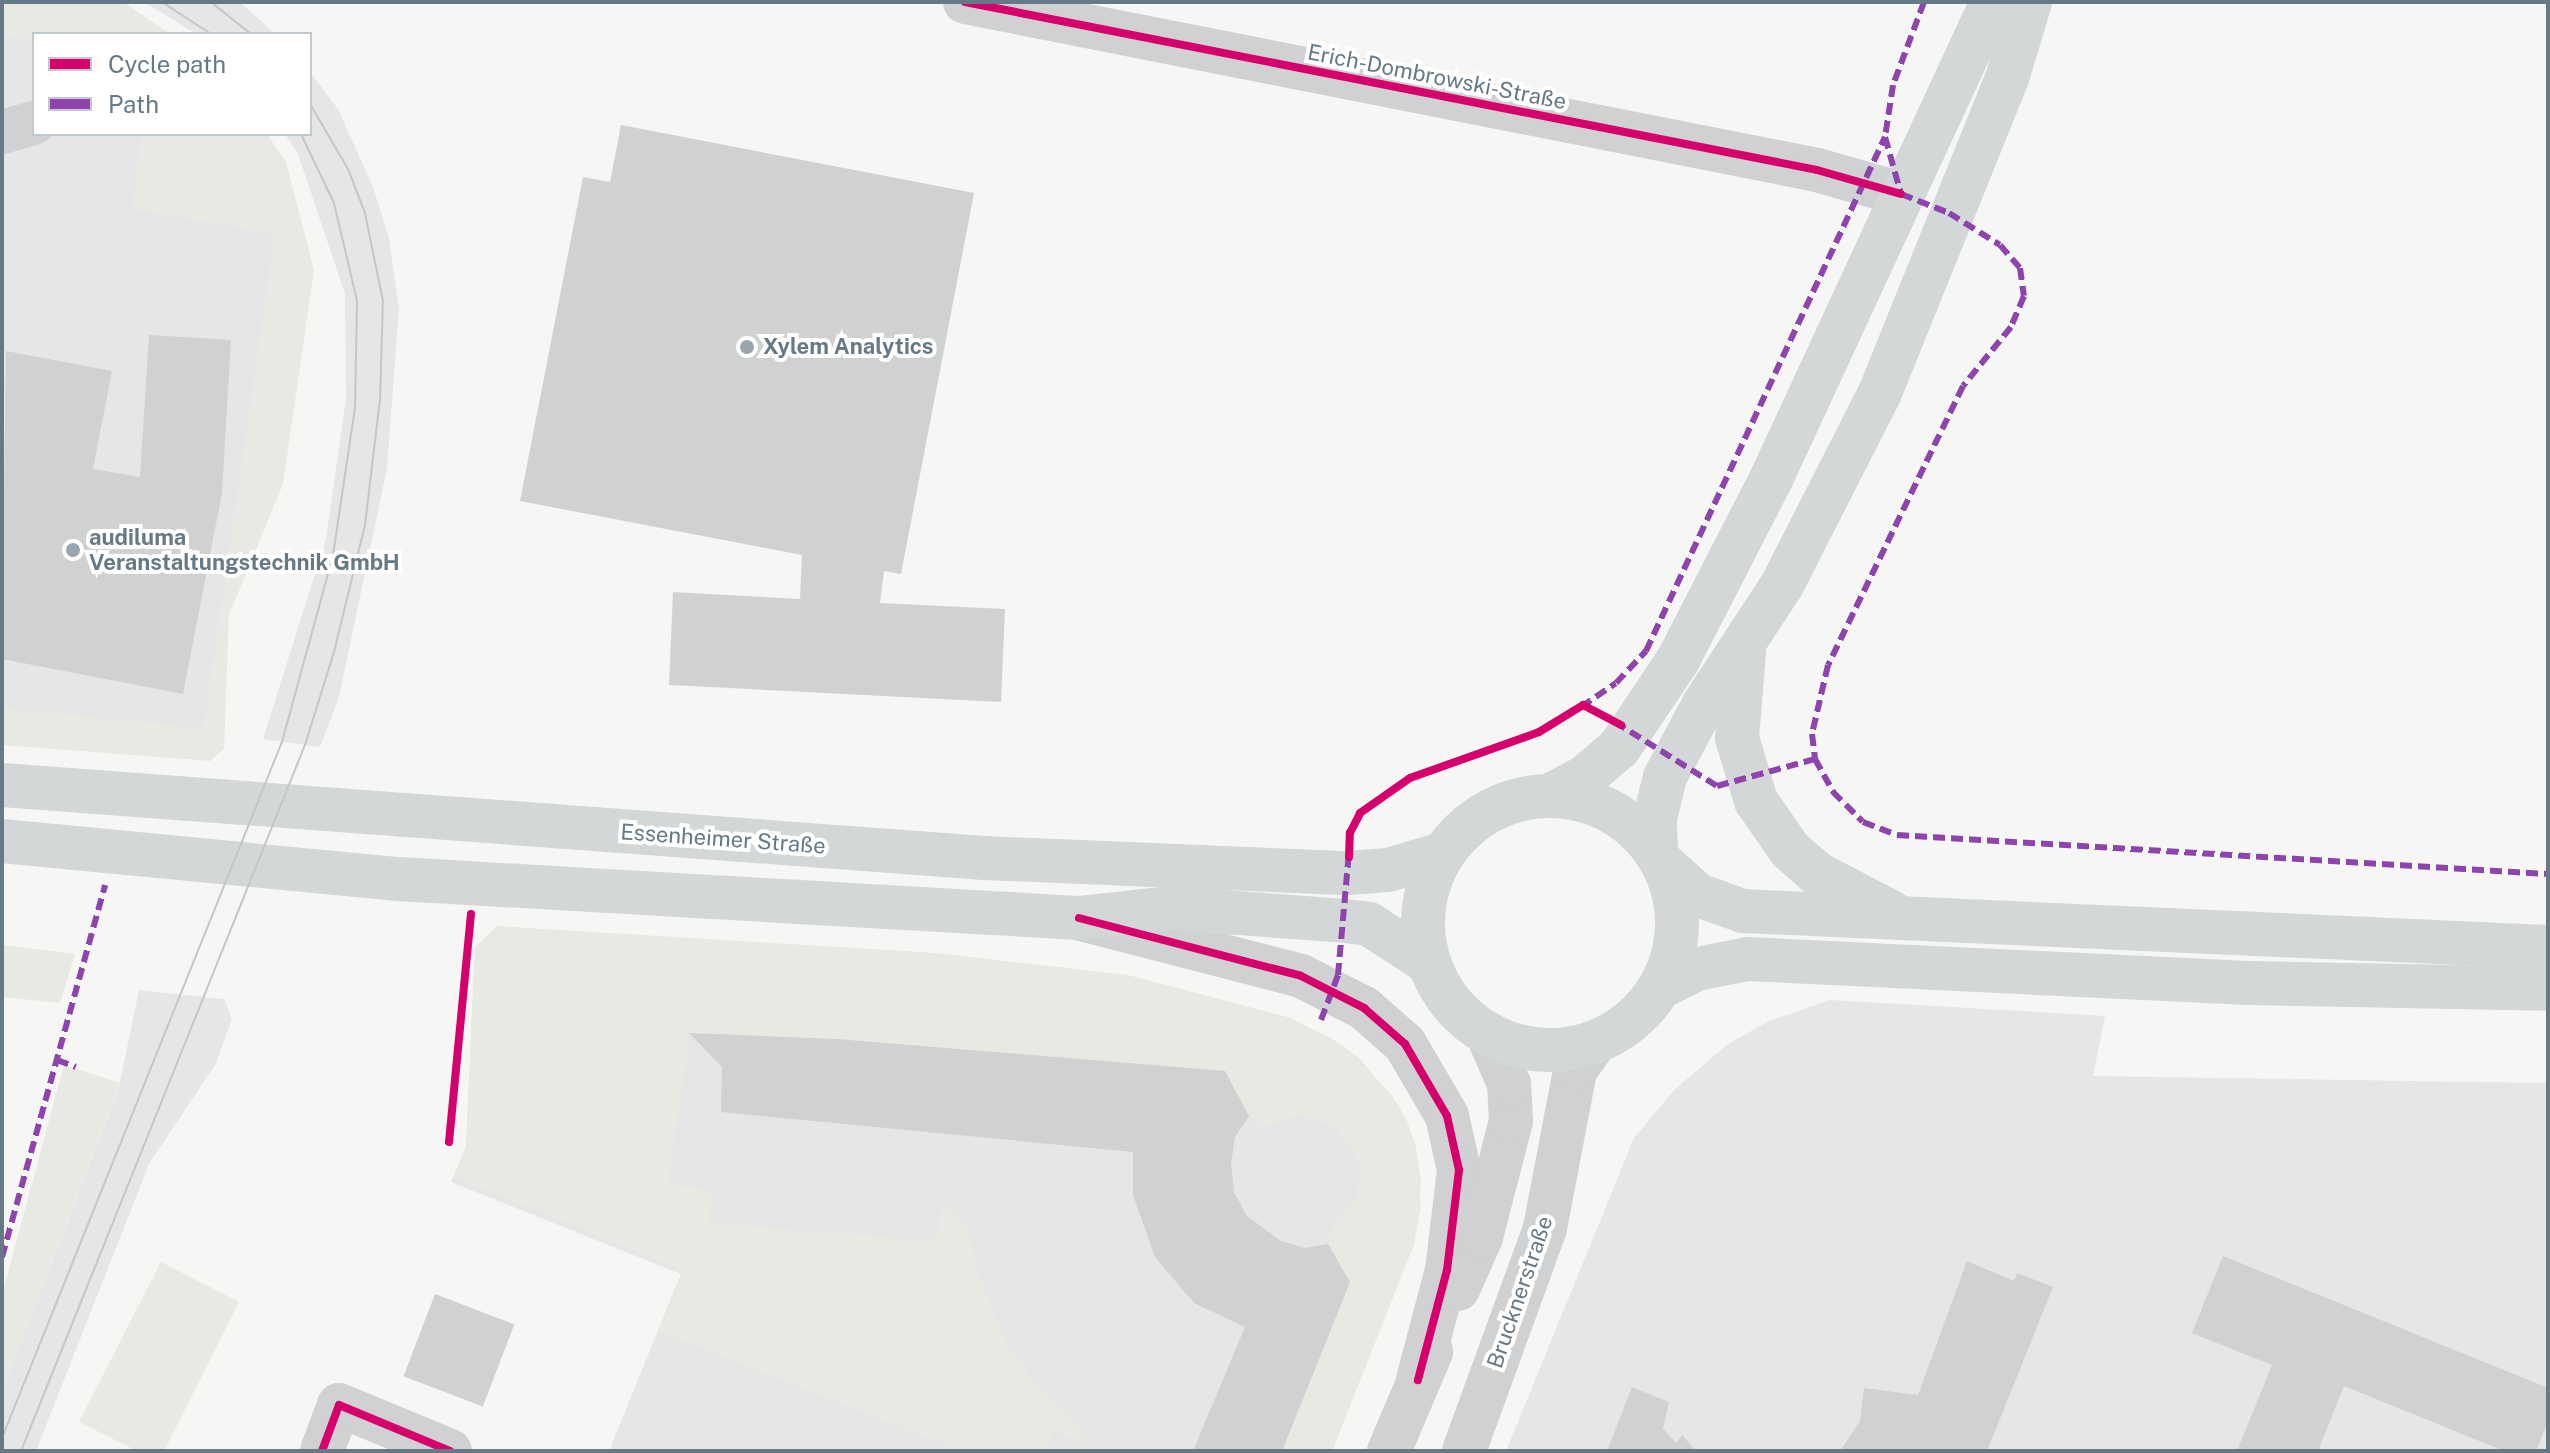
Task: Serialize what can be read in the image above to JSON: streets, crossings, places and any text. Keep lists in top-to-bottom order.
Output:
{
  "streets": {
    "main road": ["Essenheimer Straße"],
    "street": ["Erich-Dombrowski-Straße", "Brucknerstraße"]
  },
  "crossings": [
    ["Essenheimer Straße", "Brucknerstraße"]
  ],
  "places": ["Xylem Analytics", "audiluma Veranstaltungstechnik GmbH"],
  "legend": ["Cycle path", "Path"]
}
